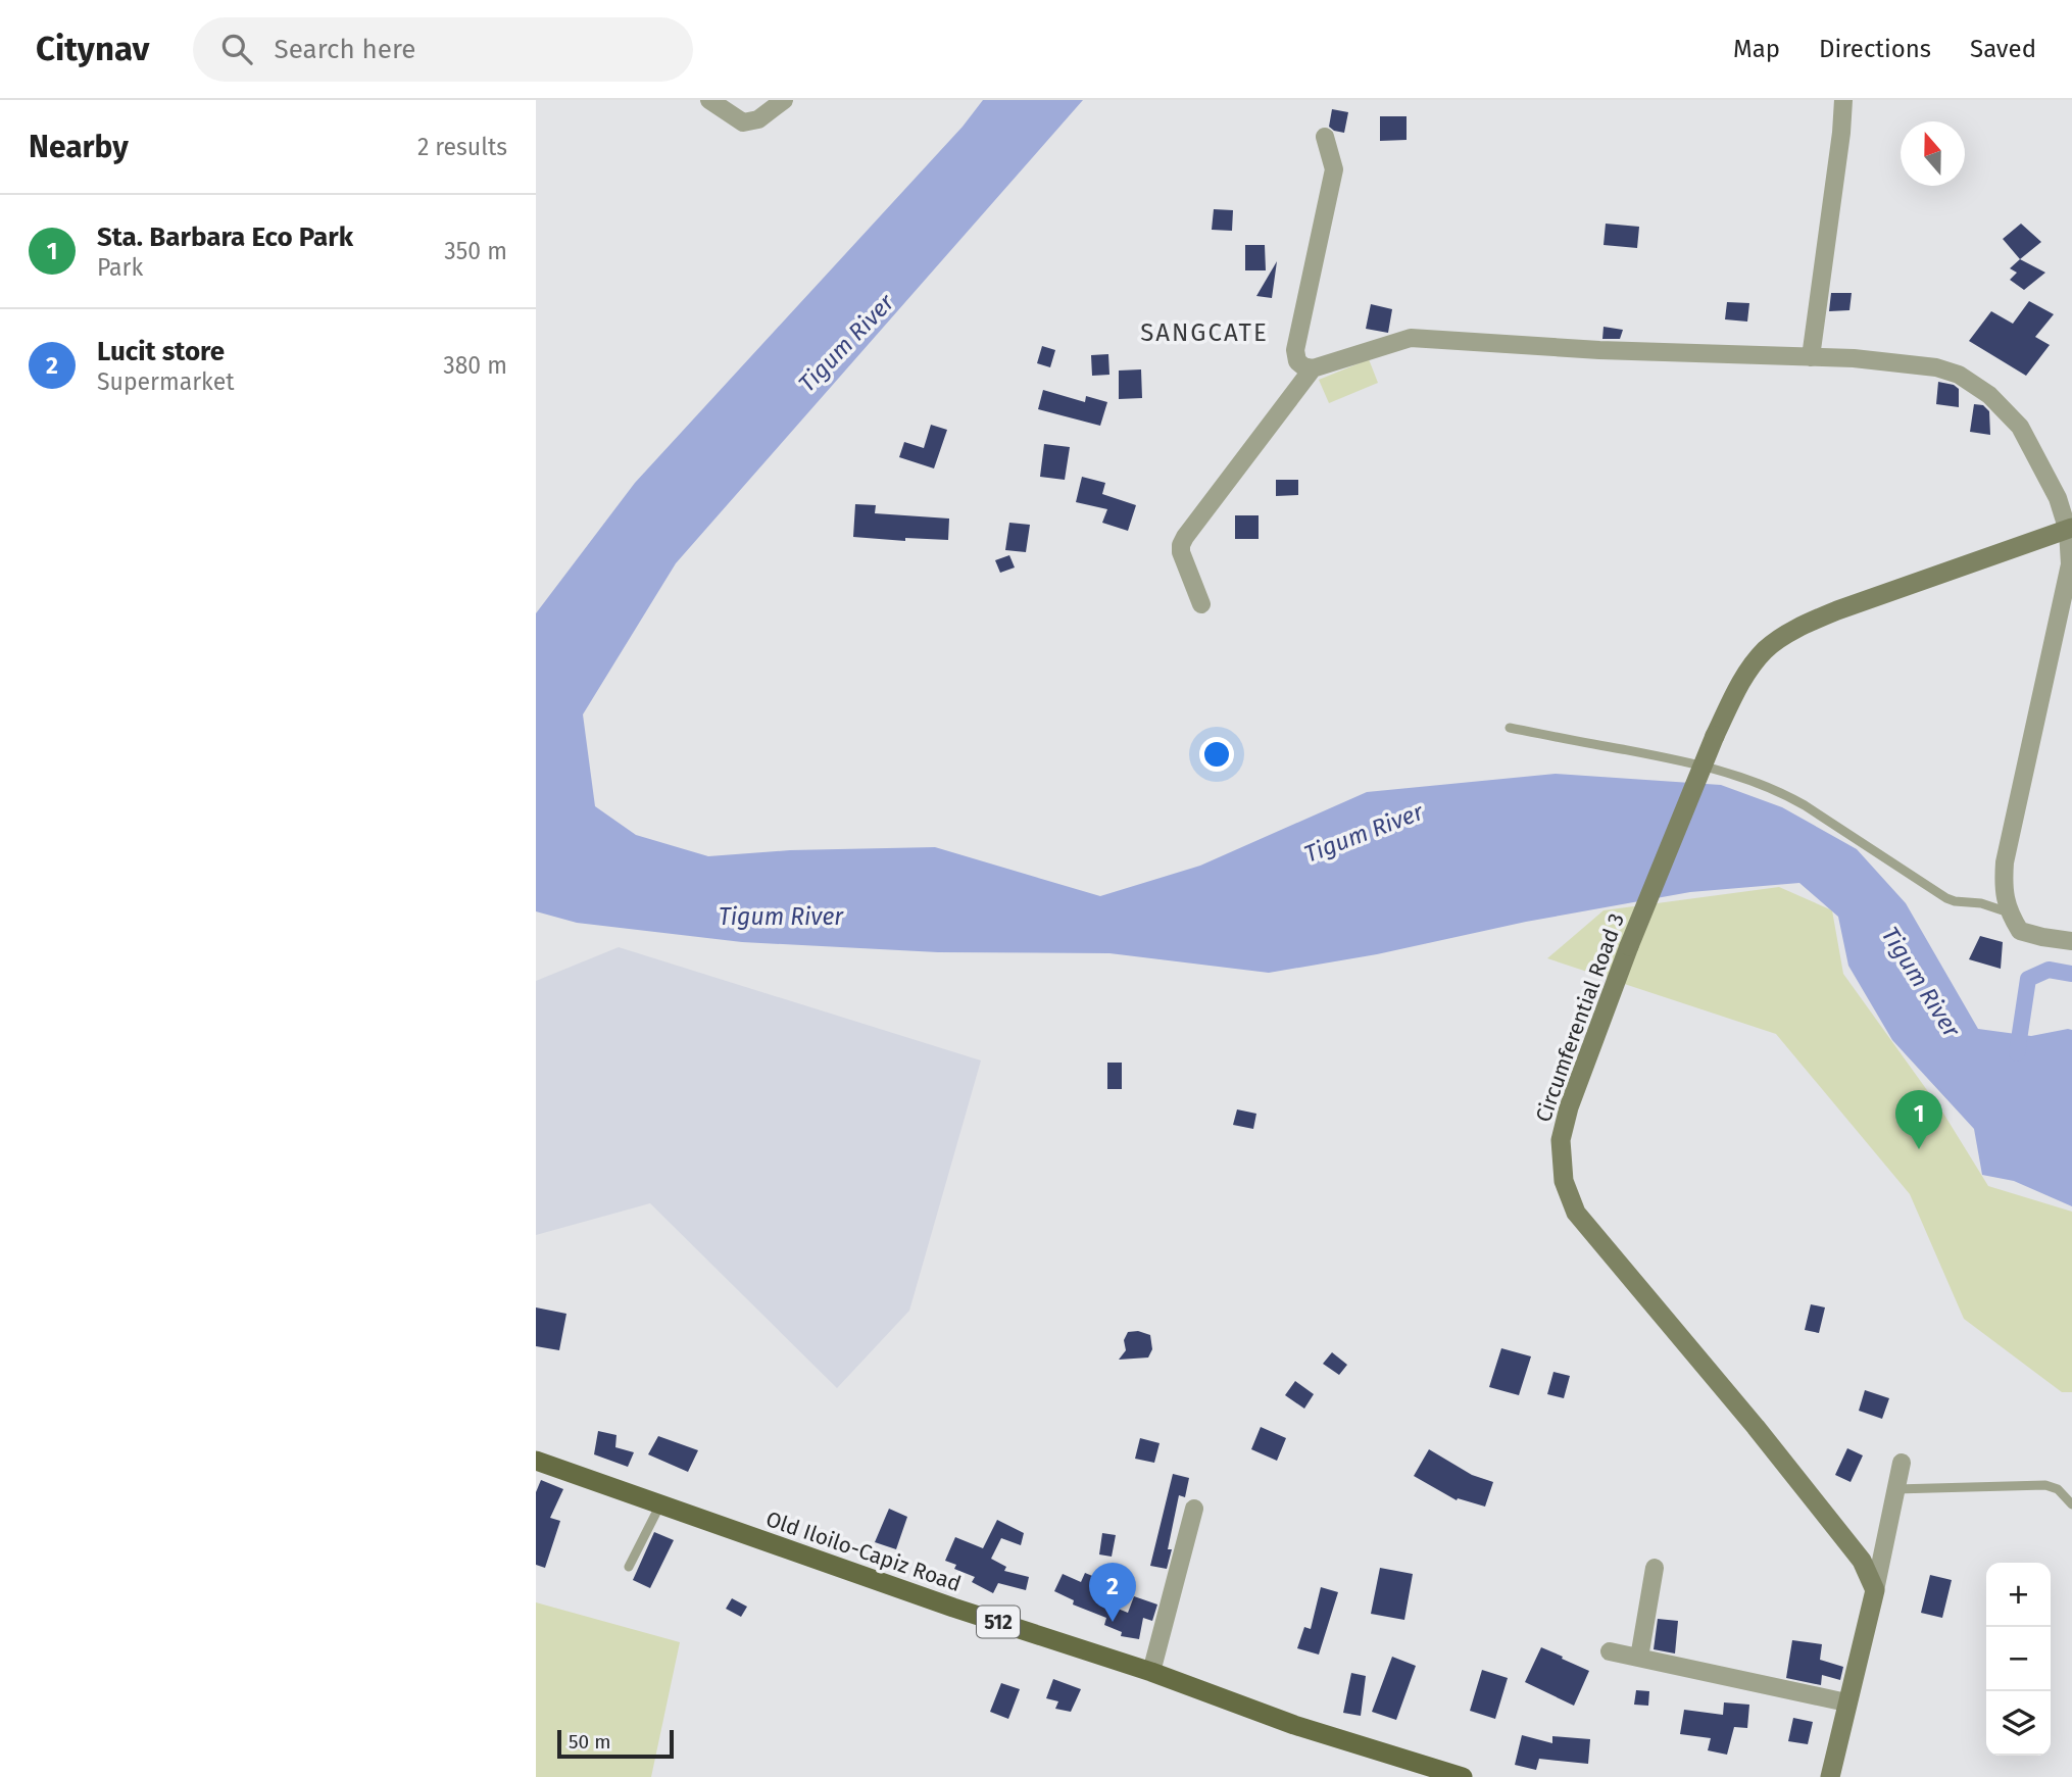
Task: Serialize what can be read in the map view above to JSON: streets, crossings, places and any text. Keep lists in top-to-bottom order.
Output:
{
  "streets": {
    "main road": ["Circumferential Road 3", "Old Iloilo-Capiz Road", "512"]
  },
  "districts": ["SANGCATE"],
  "water": ["Tigum River"],
  "scale_bar": "50 m",
  "north": "top",
  "page": {
    "header": "Citynav",
    "search": "Search here",
    "nav": ["Map", "Directions", "Saved"],
    "heading": ["Nearby", "2 results"],
    "list": [
      {
        "mark": "1",
        "name": "Sta. Barbara Eco Park",
        "note": "Park",
        "value": "350 m"
      },
      {
        "mark": "2",
        "name": "Lucit store",
        "note": "Supermarket",
        "value": "380 m"
      }
    ],
    "pins": ["1", "2"],
    "map_buttons": ["+", "−"],
    "scale": "50 m"
  }
}
